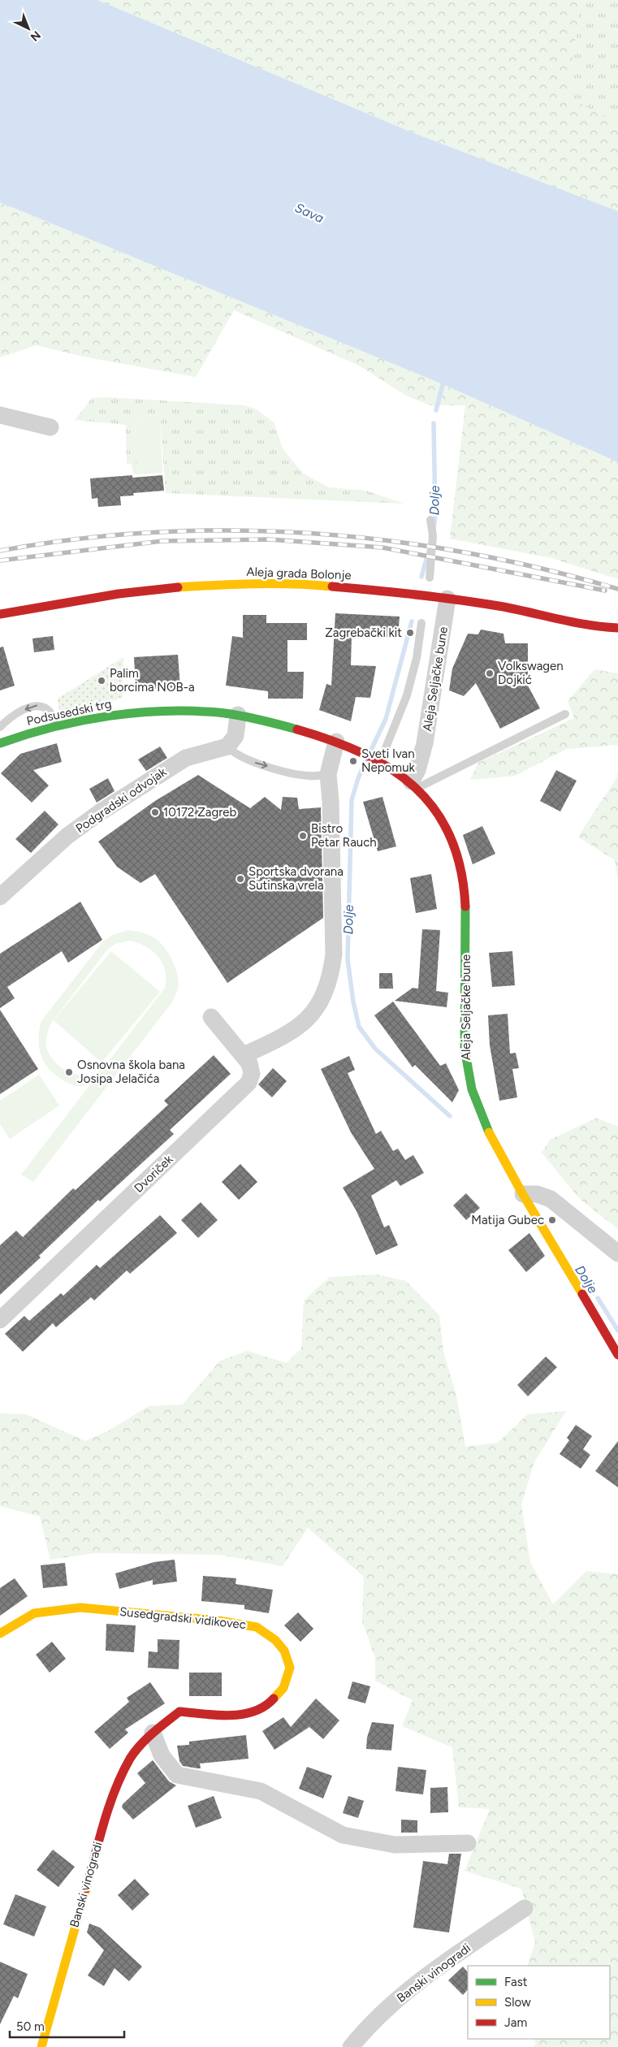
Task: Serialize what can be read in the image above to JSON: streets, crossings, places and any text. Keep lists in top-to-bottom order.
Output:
{
  "streets": {
    "street": [
      "Aleja grada Bolonje",
      "Aleja Seljačke bune",
      "Podsusedski trg",
      "Podgradski odvojak",
      "Dvoriček",
      "Susedgradski vidikovec",
      "Banski vinogradi"
    ]
  },
  "crossings": [
    ["Aleja grada Bolonje", "Aleja Seljačke bune"],
    ["Aleja Seljačke bune", "Podsusedski trg"],
    ["Susedgradski vidikovec", "Banski vinogradi"]
  ],
  "water": ["Sava", "Dolje"],
  "places": [
    "Zagrebački kit",
    "Volkswagen Dojkić",
    "Palim borcima NOB-a",
    "Sveti Ivan Nepomuk",
    "10172 Zagreb",
    "Bistro Petar Rauch",
    "Sportska dvorana Sutinska vrela",
    "Osnovna škola bana Josipa Jelačića",
    "Matija Gubec"
  ],
  "legend": ["Fast", "Slow", "Jam"],
  "scale_bar": "50 m",
  "north": "bottom right"
}
